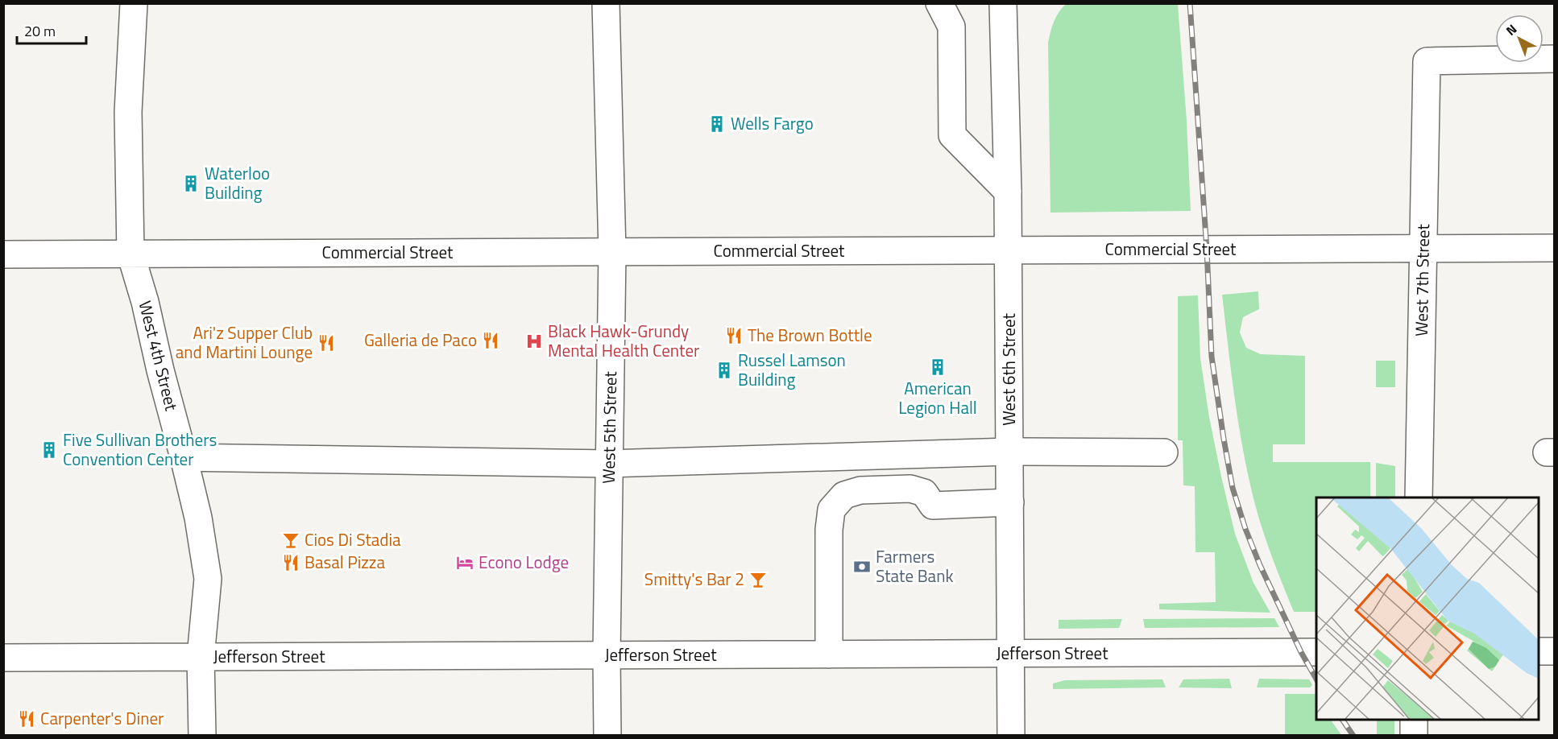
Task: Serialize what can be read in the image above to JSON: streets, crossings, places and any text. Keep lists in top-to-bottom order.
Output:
{
  "streets": {
    "street": [
      "Commercial Street",
      "West 7th Street",
      "West 4th Street",
      "West 6th Street",
      "West 5th Street",
      "Jefferson Street"
    ]
  },
  "crossings": [
    ["Commercial Street", "West 7th Street"],
    ["Commercial Street", "West 4th Street"],
    ["Commercial Street", "West 6th Street"],
    ["Commercial Street", "West 5th Street"],
    ["West 4th Street", "Jefferson Street"],
    ["West 6th Street", "Jefferson Street"],
    ["West 5th Street", "Jefferson Street"]
  ],
  "places": {
    "building": [
      "Wells Fargo",
      "Waterloo Building",
      "American Legion Hall",
      "Russel Lamson Building",
      "Five Sullivan Brothers Convention Center"
    ],
    "restaurant": [
      "The Brown Bottle",
      "Galleria de Paco",
      "Ari'z Supper Club and Martini Lounge",
      "Basal Pizza",
      "Carpenter's Diner"
    ],
    "hospital": ["Black Hawk-Grundy Mental Health Center"],
    "bar": ["Cios Di Stadia", "Smitty's Bar 2"],
    "hotel": ["Econo Lodge"],
    "bank": ["Farmers State Bank"]
  },
  "scale_bar": "20 m",
  "north": "top left"
}
